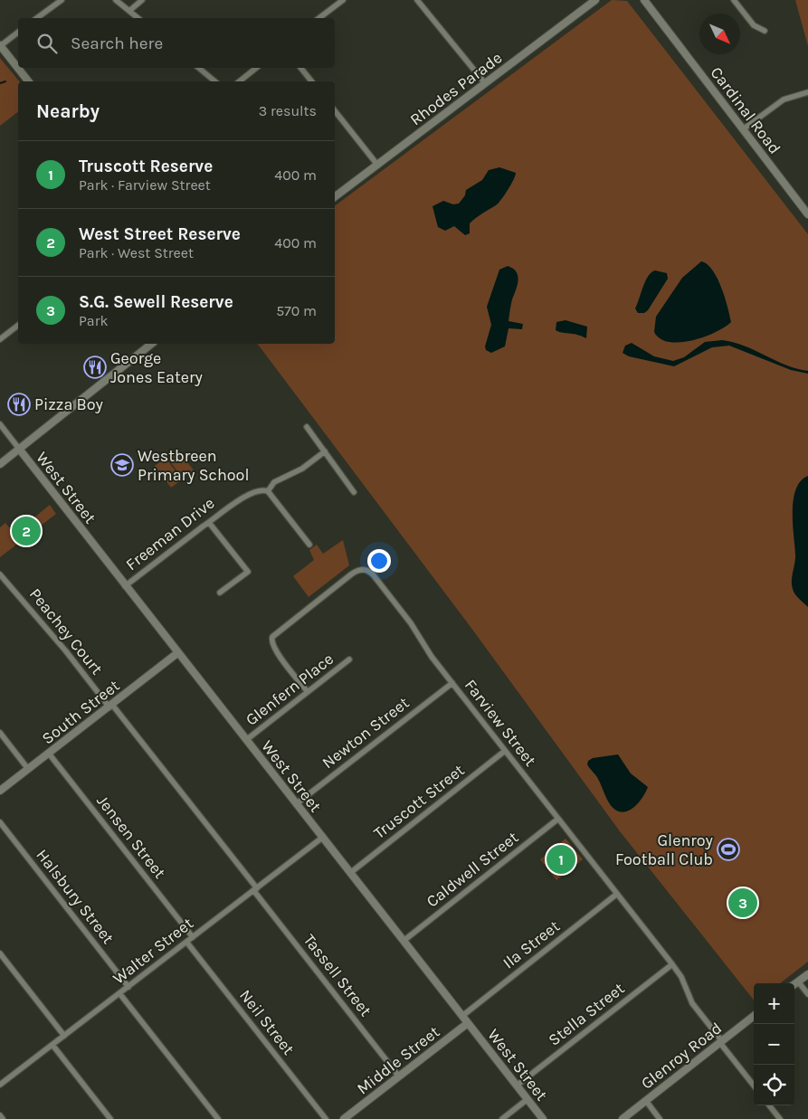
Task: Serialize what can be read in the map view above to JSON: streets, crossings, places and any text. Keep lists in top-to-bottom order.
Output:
{
  "streets": {
    "street": [
      "Rhodes Parade",
      "Cardinal Road",
      "West Street",
      "Freeman Drive",
      "Peachey Court",
      "Glenfern Place",
      "South Street",
      "Farview Street",
      "Newton Street",
      "Truscott Street",
      "Jensen Street",
      "Caldwell Street",
      "Halsbury Street",
      "Ila Street",
      "Walter Street",
      "Tassell Street",
      "Stella Street",
      "Neil Street",
      "Glenroy Road",
      "Middle Street"
    ]
  },
  "crossings": [
    ["West Street", "Freeman Drive"],
    ["West Street", "Glenfern Place"],
    ["West Street", "South Street"],
    ["West Street", "Newton Street"],
    ["West Street", "Truscott Street"],
    ["West Street", "Caldwell Street"],
    ["West Street", "Ila Street"],
    ["West Street", "Walter Street"],
    ["West Street", "Stella Street"],
    ["West Street", "Middle Street"],
    ["Peachey Court", "South Street"],
    ["Peachey Court", "Tassell Street"],
    ["Glenfern Place", "Farview Street"],
    ["South Street", "Jensen Street"],
    ["South Street", "Tassell Street"],
    ["Farview Street", "Newton Street"],
    ["Farview Street", "Truscott Street"],
    ["Farview Street", "Caldwell Street"],
    ["Farview Street", "Ila Street"],
    ["Farview Street", "Stella Street"],
    ["Farview Street", "Glenroy Road"],
    ["Jensen Street", "Walter Street"],
    ["Halsbury Street", "Walter Street"],
    ["Walter Street", "Tassell Street"],
    ["Walter Street", "Neil Street"],
    ["Tassell Street", "Middle Street"]
  ],
  "places": {
    "restaurant": ["George Jones Eatery", "Pizza Boy"],
    "school or university": ["Westbreen Primary School"],
    "sports": ["Glenroy Football Club"]
  },
  "north": "bottom right",
  "page": {
    "search": "Search here",
    "heading": ["Nearby", "3 results"],
    "list": [
      {
        "mark": "1",
        "name": "Truscott Reserve",
        "note": "Park · Farview Street",
        "value": "400 m"
      },
      {
        "mark": "2",
        "name": "West Street Reserve",
        "note": "Park · West Street",
        "value": "400 m"
      },
      {
        "mark": "3",
        "name": "S.G. Sewell Reserve",
        "note": "Park",
        "value": "570 m"
      }
    ],
    "pins": ["2", "1", "3"],
    "map_buttons": ["+", "−"]
  }
}
